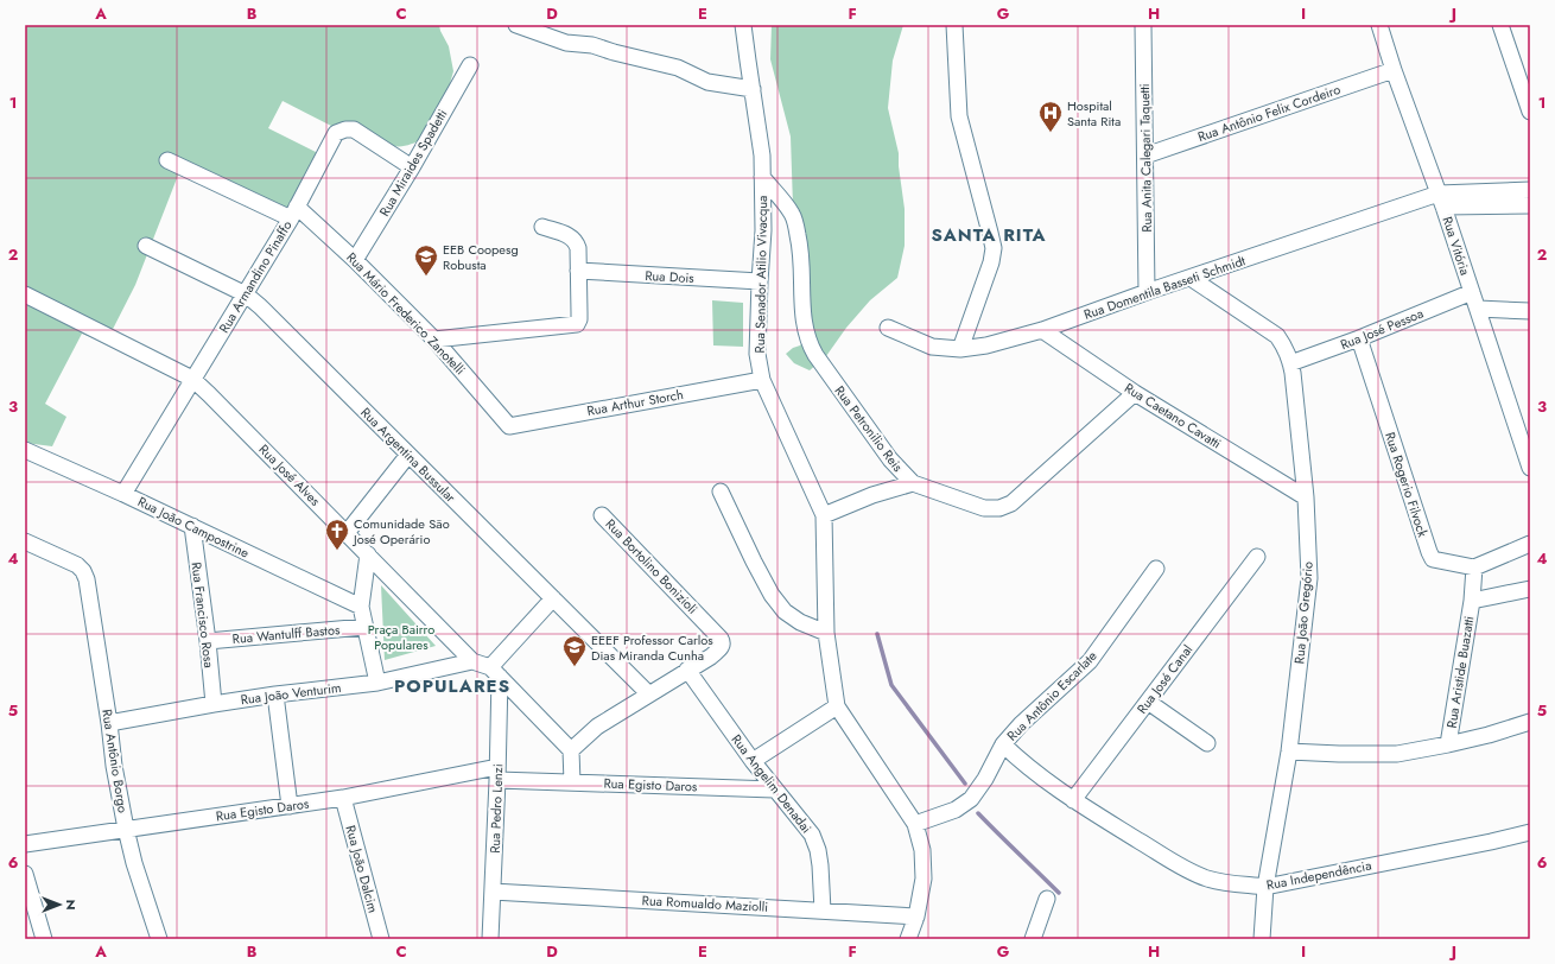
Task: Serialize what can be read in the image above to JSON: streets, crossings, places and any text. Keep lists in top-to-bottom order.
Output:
{
  "streets": {
    "street": [
      "Rua Antônio Felix Cordeiro",
      "Rua Anita Calegari Taquetti",
      "Rua Miraides Spadetti",
      "Rua Vitória",
      "Rua Senador Atilio Vivacqua",
      "Rua Armandino Pinaffo",
      "Rua Dois",
      "Rua Domentila Basseti Schmidt",
      "Rua Mário Frederico Zanotelli",
      "Rua José Pessoa",
      "Rua Arthur Storch",
      "Rua Caetano Cavatti",
      "Rua Petronilio Reis",
      "Rua Argentina Bussular",
      "Rua José Alves",
      "Rua Rogerio Filvock",
      "Rua João Campostrine",
      "Rua Bortolino Bonizioli",
      "Rua João Gregório",
      "Rua Francisco Rosa",
      "Rua Wantulff Bastos",
      "Rua Aristide Buazatti",
      "Rua José Canal",
      "Rua João Venturim",
      "Rua Antônio Escarlate",
      "Rua Antônio Borgo",
      "Rua Angelim Denadai",
      "Rua Egisto Daros",
      "Rua Pedro Lenzi",
      "Rua João Dalcim",
      "Rua Independência",
      "Rua Romualdo Maziolli"
    ]
  },
  "crossings": [
    ["Rua Antônio Felix Cordeiro", "Rua Anita Calegari Taquetti"],
    ["Rua Antônio Felix Cordeiro", "Rua Vitória"],
    ["Rua Anita Calegari Taquetti", "Rua Domentila Basseti Schmidt"],
    ["Rua Miraides Spadetti", "Rua Armandino Pinaffo"],
    ["Rua Miraides Spadetti", "Rua Mário Frederico Zanotelli"],
    ["Rua Vitória", "Rua Domentila Basseti Schmidt"],
    ["Rua Vitória", "Rua José Pessoa"],
    ["Rua Senador Atilio Vivacqua", "Rua Dois"],
    ["Rua Senador Atilio Vivacqua", "Rua Arthur Storch"],
    ["Rua Senador Atilio Vivacqua", "Rua Petronilio Reis"],
    ["Rua Senador Atilio Vivacqua", "Rua Antônio Escarlate"],
    ["Rua Senador Atilio Vivacqua", "Rua Romualdo Maziolli"],
    ["Rua Armandino Pinaffo", "Rua Mário Frederico Zanotelli"],
    ["Rua Armandino Pinaffo", "Rua Argentina Bussular"],
    ["Rua Armandino Pinaffo", "Rua José Alves"],
    ["Rua Armandino Pinaffo", "Rua João Campostrine"],
    ["Rua Domentila Basseti Schmidt", "Rua Caetano Cavatti"],
    ["Rua Domentila Basseti Schmidt", "Rua João Gregório"],
    ["Rua Mário Frederico Zanotelli", "Rua Arthur Storch"],
    ["Rua José Pessoa", "Rua Rogerio Filvock"],
    ["Rua José Pessoa", "Rua João Gregório"],
    ["Rua Caetano Cavatti", "Rua Petronilio Reis"],
    ["Rua Caetano Cavatti", "Rua João Gregório"],
    ["Rua José Alves", "Rua João Venturim"],
    ["Rua José Alves", "Rua Pedro Lenzi"],
    ["Rua João Campostrine", "Rua Francisco Rosa"],
    ["Rua Bortolino Bonizioli", "Rua Angelim Denadai"],
    ["Rua João Gregório", "Rua Independência"],
    ["Rua Francisco Rosa", "Rua Wantulff Bastos"],
    ["Rua Francisco Rosa", "Rua João Venturim"],
    ["Rua José Canal", "Rua Independência"],
    ["Rua João Venturim", "Rua Antônio Borgo"],
    ["Rua Antônio Escarlate", "Rua Independência"],
    ["Rua Antônio Borgo", "Rua Egisto Daros"],
    ["Rua Angelim Denadai", "Rua Egisto Daros"],
    ["Rua Angelim Denadai", "Rua Romualdo Maziolli"],
    ["Rua Egisto Daros", "Rua Pedro Lenzi"],
    ["Rua Egisto Daros", "Rua João Dalcim"],
    ["Rua Pedro Lenzi", "Rua Romualdo Maziolli"]
  ],
  "districts": ["SANTA RITA", "POPULARES"],
  "parks": ["Praça Bairro Populares"],
  "places": {
    "hospital": ["Hospital Santa Rita"],
    "school or university": ["EEB Coopesg Robusta", "EEEF Professor Carlos Dias Miranda Cunha"],
    "church": ["Comunidade São José Operário"]
  },
  "north": "right",
  "grid": {
    "columns": [
      "A",
      "B",
      "C",
      "D",
      "E",
      "F",
      "G",
      "H",
      "I",
      "J"
    ],
    "rows": [
      "1",
      "2",
      "3",
      "4",
      "5",
      "6"
    ]
  }
}
